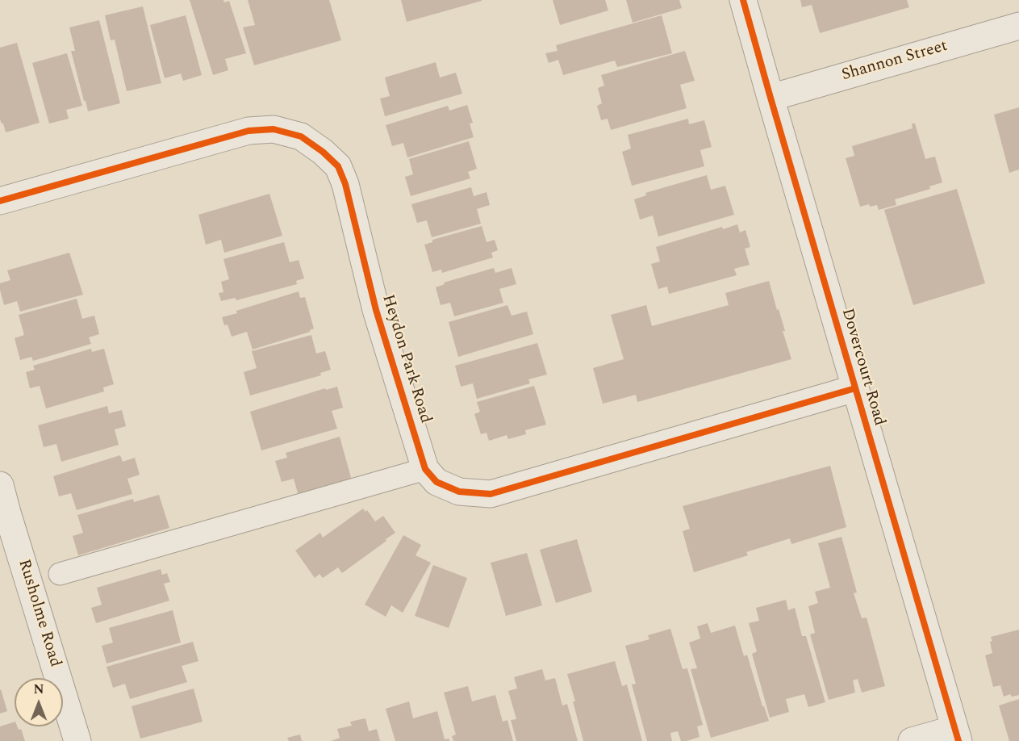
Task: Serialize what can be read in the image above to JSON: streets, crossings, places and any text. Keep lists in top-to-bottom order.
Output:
{
  "streets": {
    "street": [
      "Shannon Street",
      "Heydon Park Road",
      "Dovercourt Road",
      "Rusholme Road"
    ]
  },
  "crossings": [
    ["Shannon Street", "Dovercourt Road"]
  ],
  "north": "top"
}
